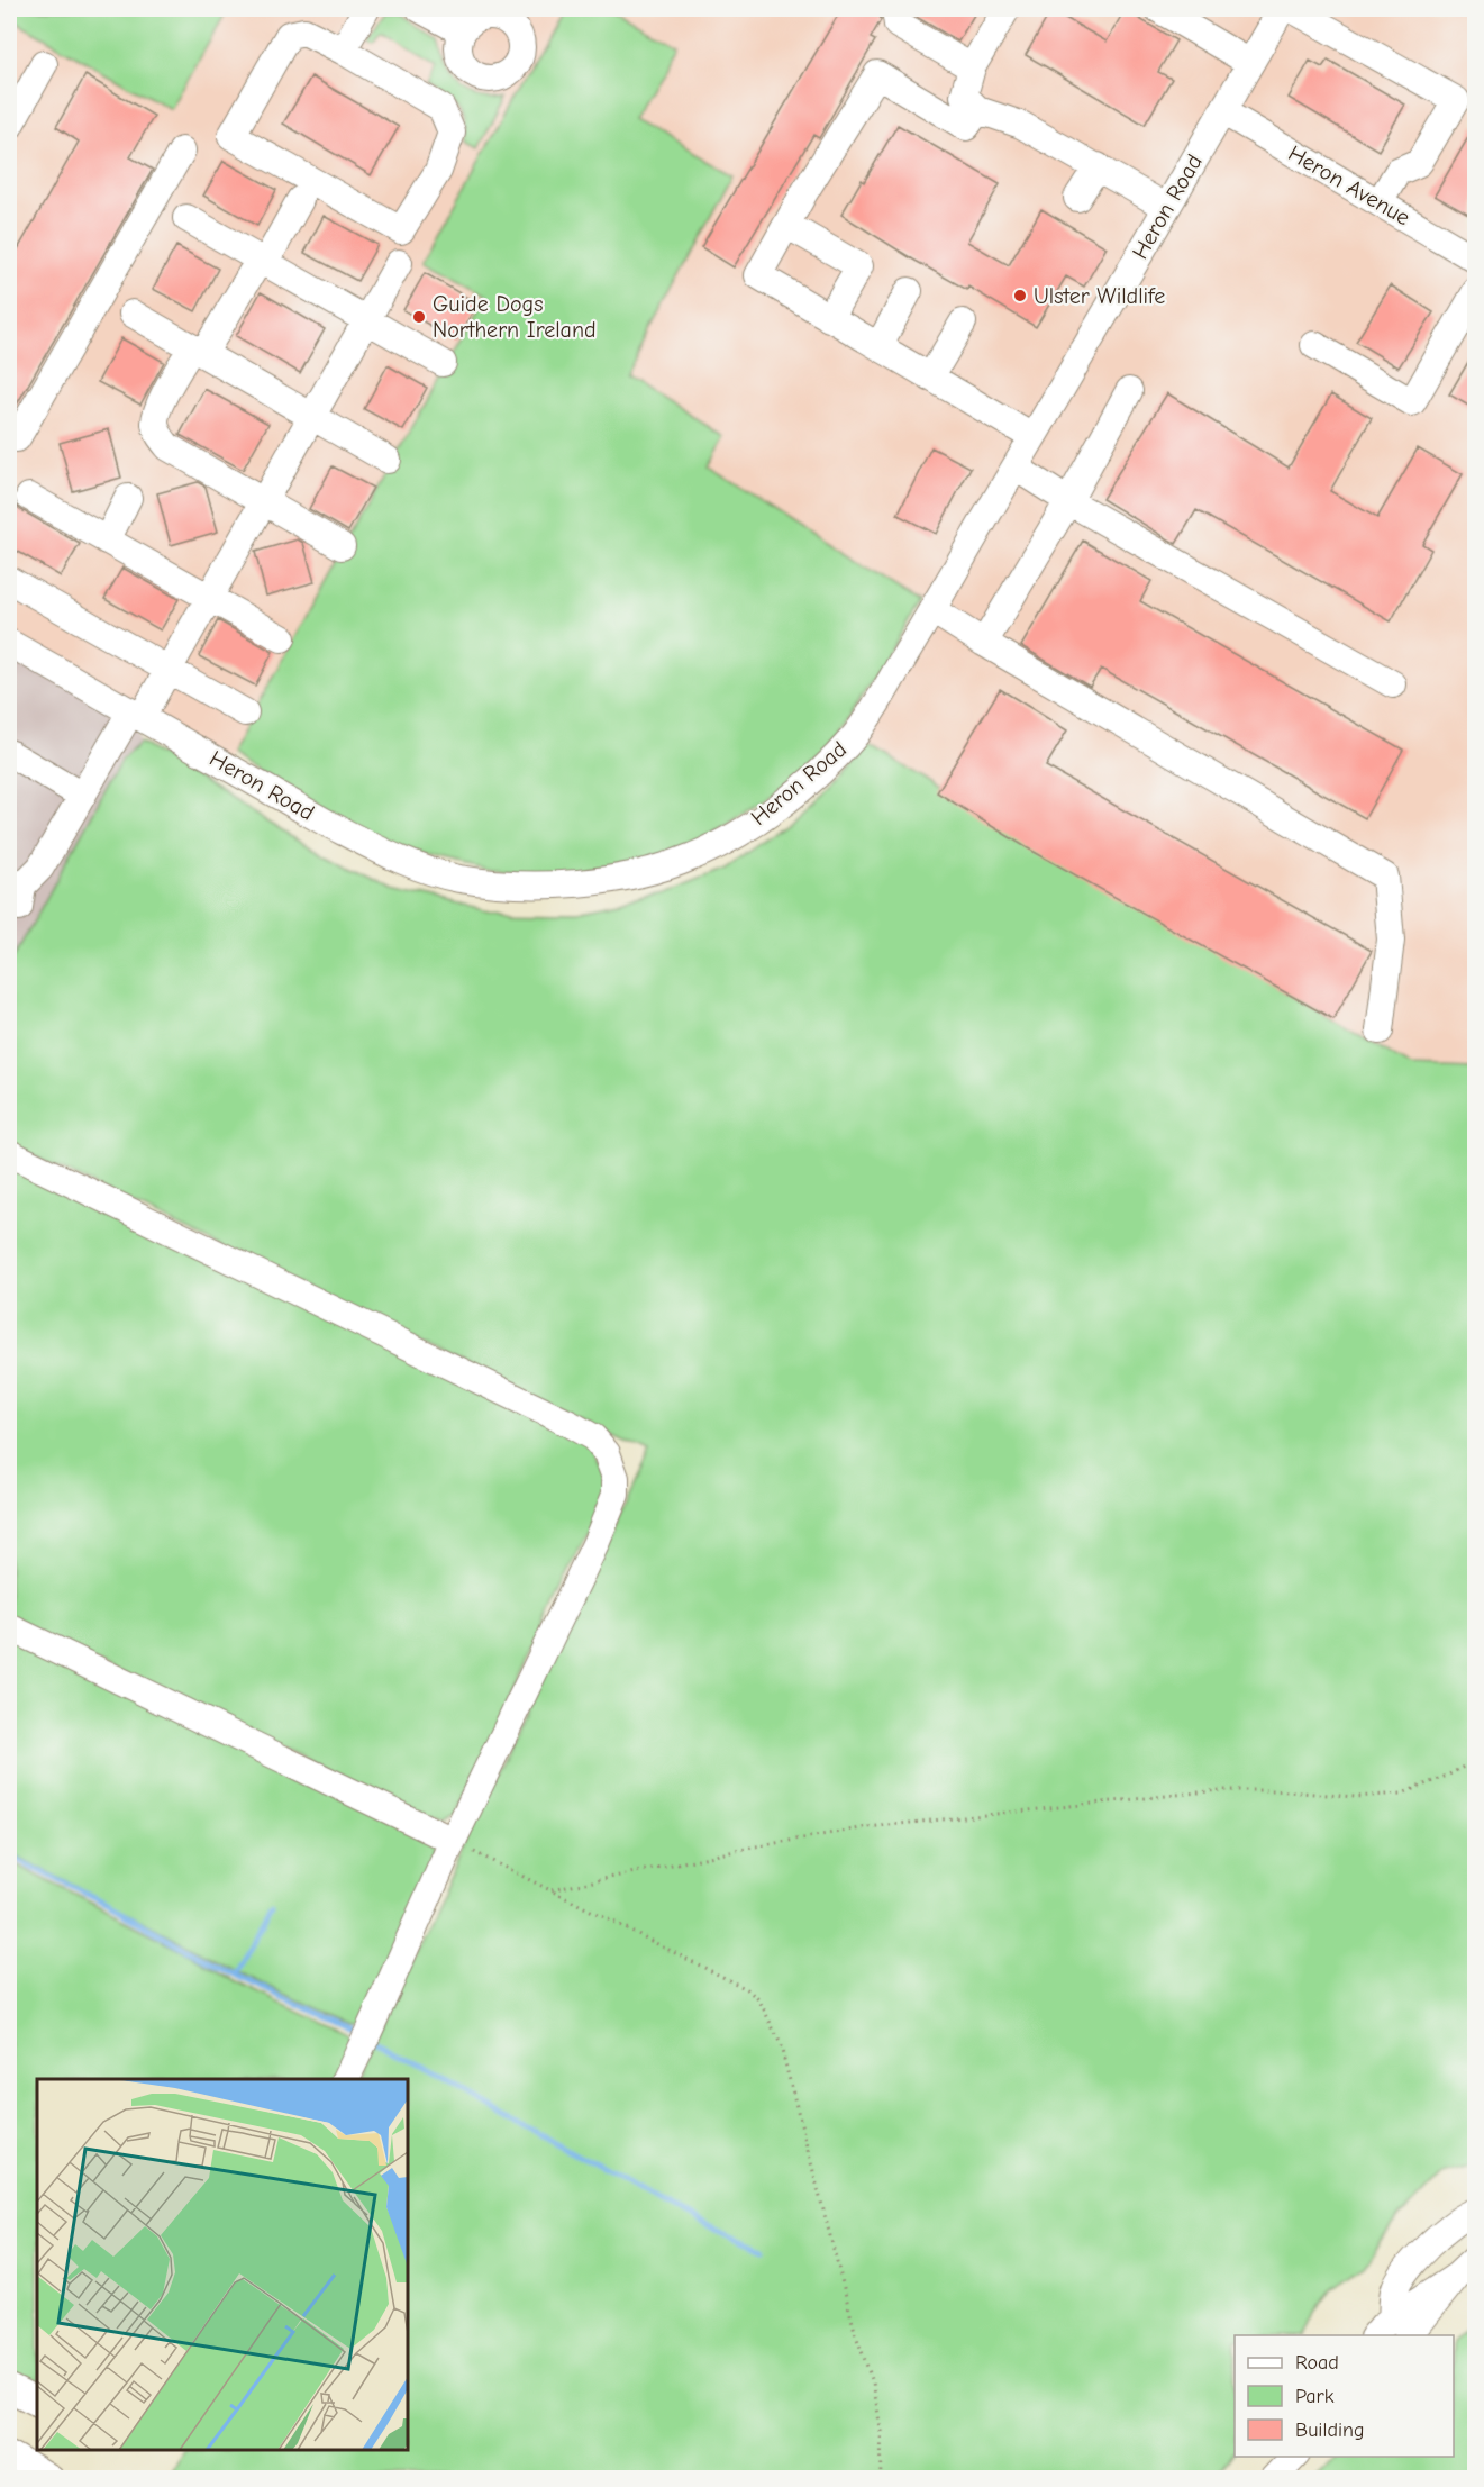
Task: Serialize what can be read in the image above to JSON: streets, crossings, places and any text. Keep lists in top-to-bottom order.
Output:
{
  "streets": {
    "street": ["Heron Avenue", "Heron Road"]
  },
  "crossings": [
    ["Heron Avenue", "Heron Road"]
  ],
  "places": ["Ulster Wildlife", "Guide Dogs Northern Ireland"],
  "legend": ["Road", "Park", "Building"]
}
